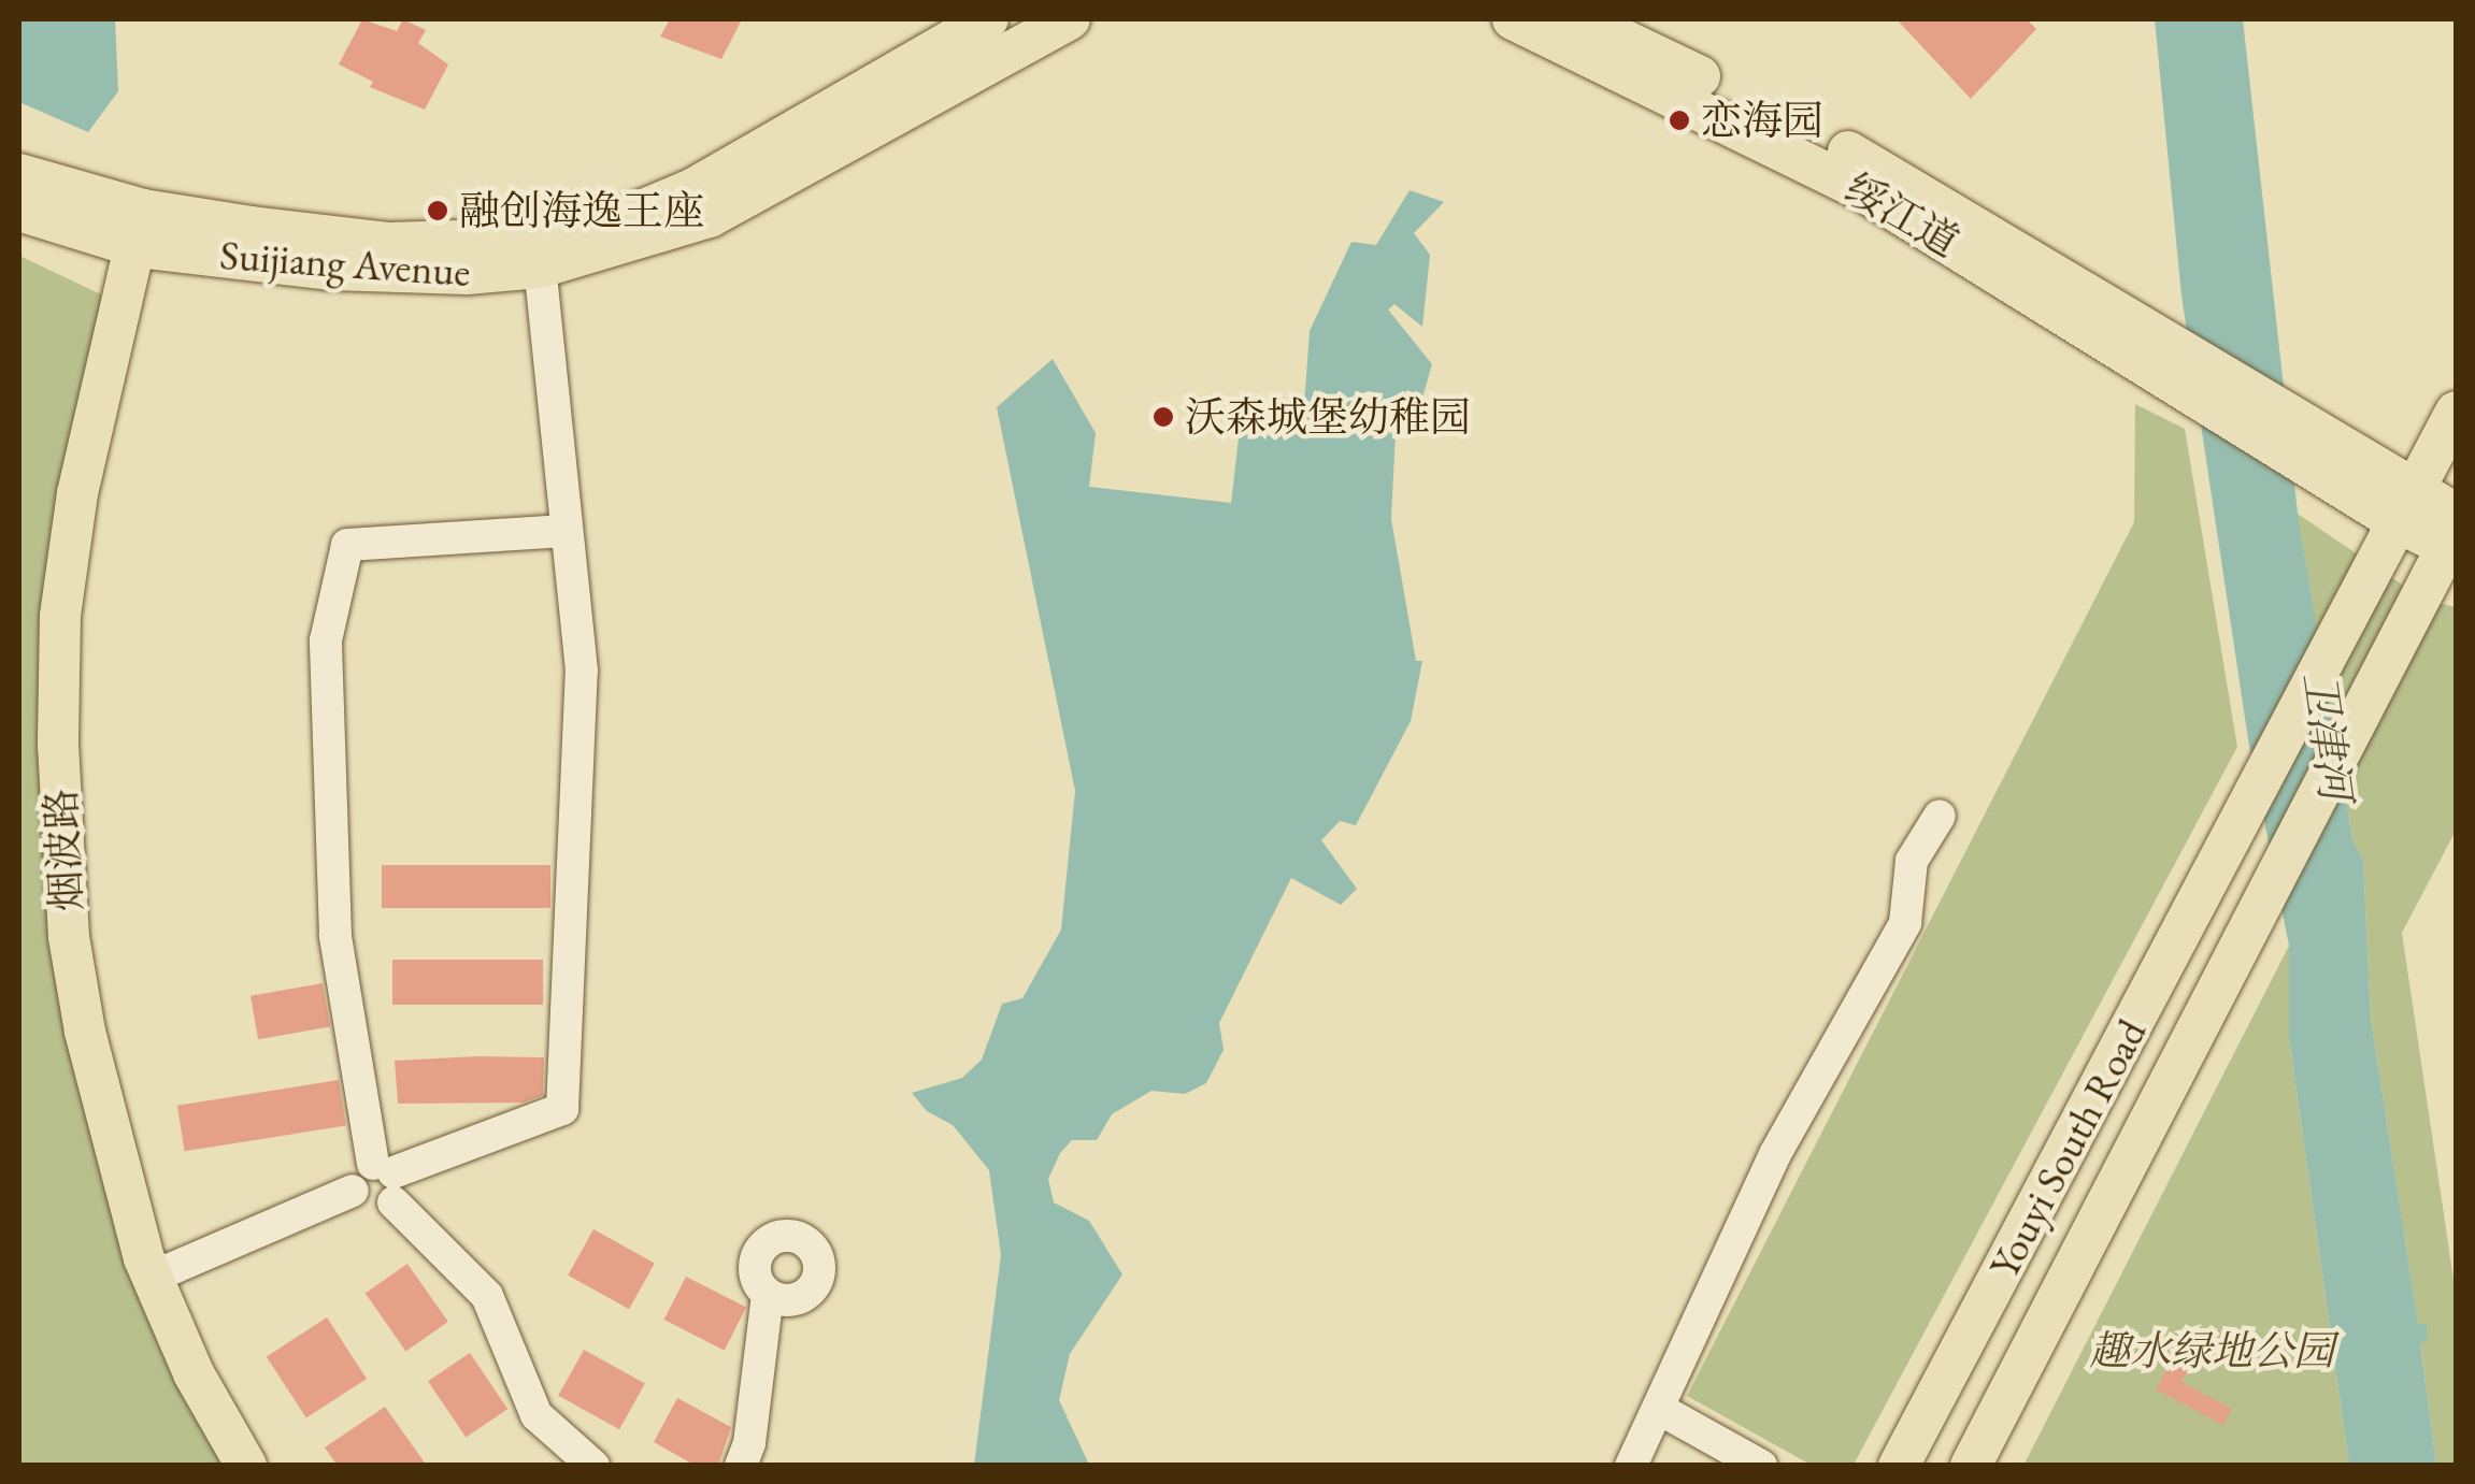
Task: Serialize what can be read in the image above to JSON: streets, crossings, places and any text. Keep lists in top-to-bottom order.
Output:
{
  "streets": {
    "main road": [
      "绥江道",
      "Suijiang Avenue",
      "烟波路",
      "Youyi South Road"
    ]
  },
  "crossings": [
    ["Suijiang Avenue", "烟波路"]
  ],
  "water": ["卫津河"],
  "parks": ["趣水绿地公园"],
  "places": ["恋海园", "融创海逸王座", "沃森城堡幼稚园"]
}
